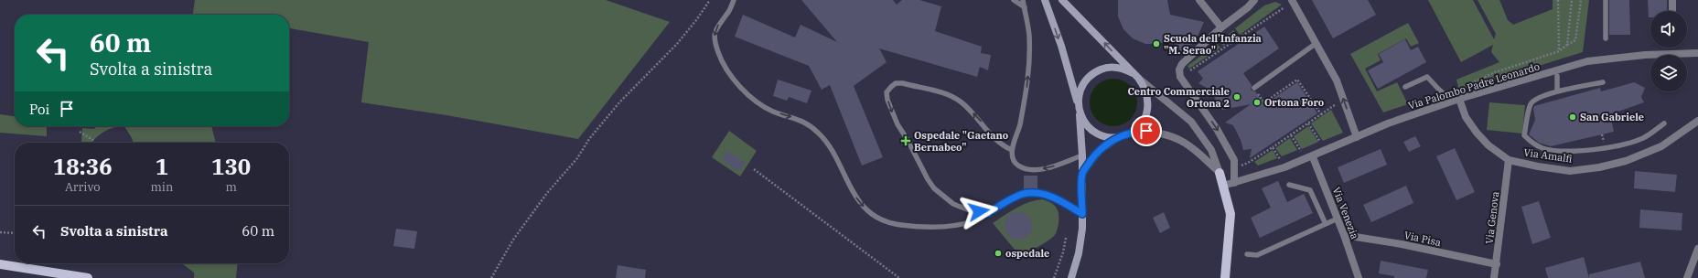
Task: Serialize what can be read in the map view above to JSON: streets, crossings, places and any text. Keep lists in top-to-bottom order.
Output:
{
  "streets": {
    "street": [
      "Via Palombo Padre Leonardo",
      "Via Amalfi",
      "Via Venezia",
      "Via Genova",
      "Via Pisa"
    ]
  },
  "crossings": [
    ["Via Palombo Padre Leonardo", "Via Amalfi"],
    ["Via Palombo Padre Leonardo", "Via Venezia"],
    ["Via Amalfi", "Via Genova"],
    ["Via Venezia", "Via Pisa"],
    ["Via Genova", "Via Pisa"]
  ],
  "places": {
    "other": [
      "Scuola dell'Infanzia \"M. Serao\"",
      "Centro Commerciale Ortona 2",
      "Ortona Foro",
      "San Gabriele",
      "ospedale"
    ],
    "health": ["Ospedale \"Gaetano Bernabeo\""]
  },
  "page": {
    "turn": ["60 m", "Svolta a sinistra"],
    "then": "Poi",
    "eta": [
      "18:36",
      "Arrivo",
      "1",
      "min",
      "130",
      "m"
    ],
    "list": [
      {
        "name": "Svolta a sinistra",
        "value": "60 m"
      }
    ]
  }
}
